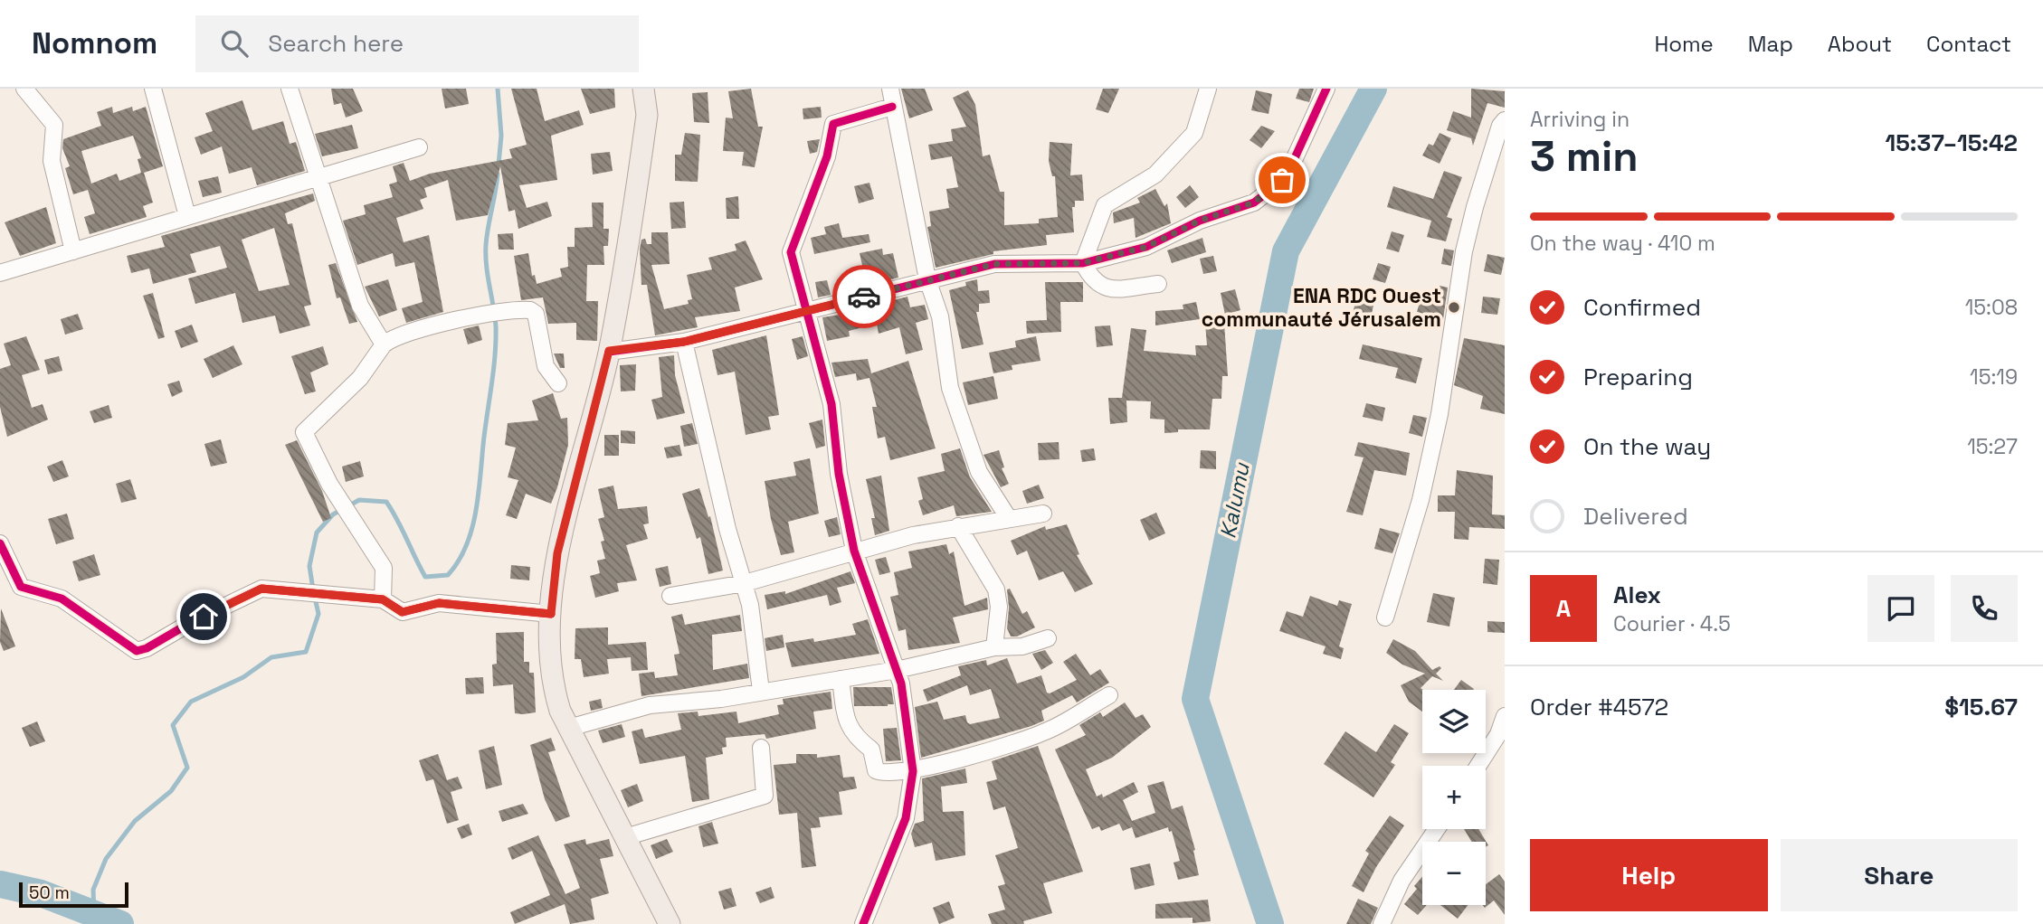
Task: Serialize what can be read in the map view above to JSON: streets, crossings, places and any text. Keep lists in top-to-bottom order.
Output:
{
  "water": ["Kalumu"],
  "places": ["ENA RDC Ouest communauté Jérusalem"],
  "scale_bar": "50 m",
  "page": {
    "header": "Nomnom",
    "search": "Search here",
    "nav": [
      "Home",
      "Map",
      "About",
      "Contact"
    ],
    "heading": ["3 min", "Arriving in", "15:37–15:42"],
    "panel": [
      "Alex",
      "Courier · 4.5",
      "Order #4572",
      "$15.67"
    ],
    "bar": "On the way · 410 m",
    "list": [
      ["Confirmed", "15:08"],
      ["Preparing", "15:19"],
      ["On the way", "15:27"],
      "Delivered"
    ],
    "round": "A",
    "map_buttons": ["+", "−"],
    "buttons": ["Help", "Share"],
    "scale": "50 m"
  }
}
